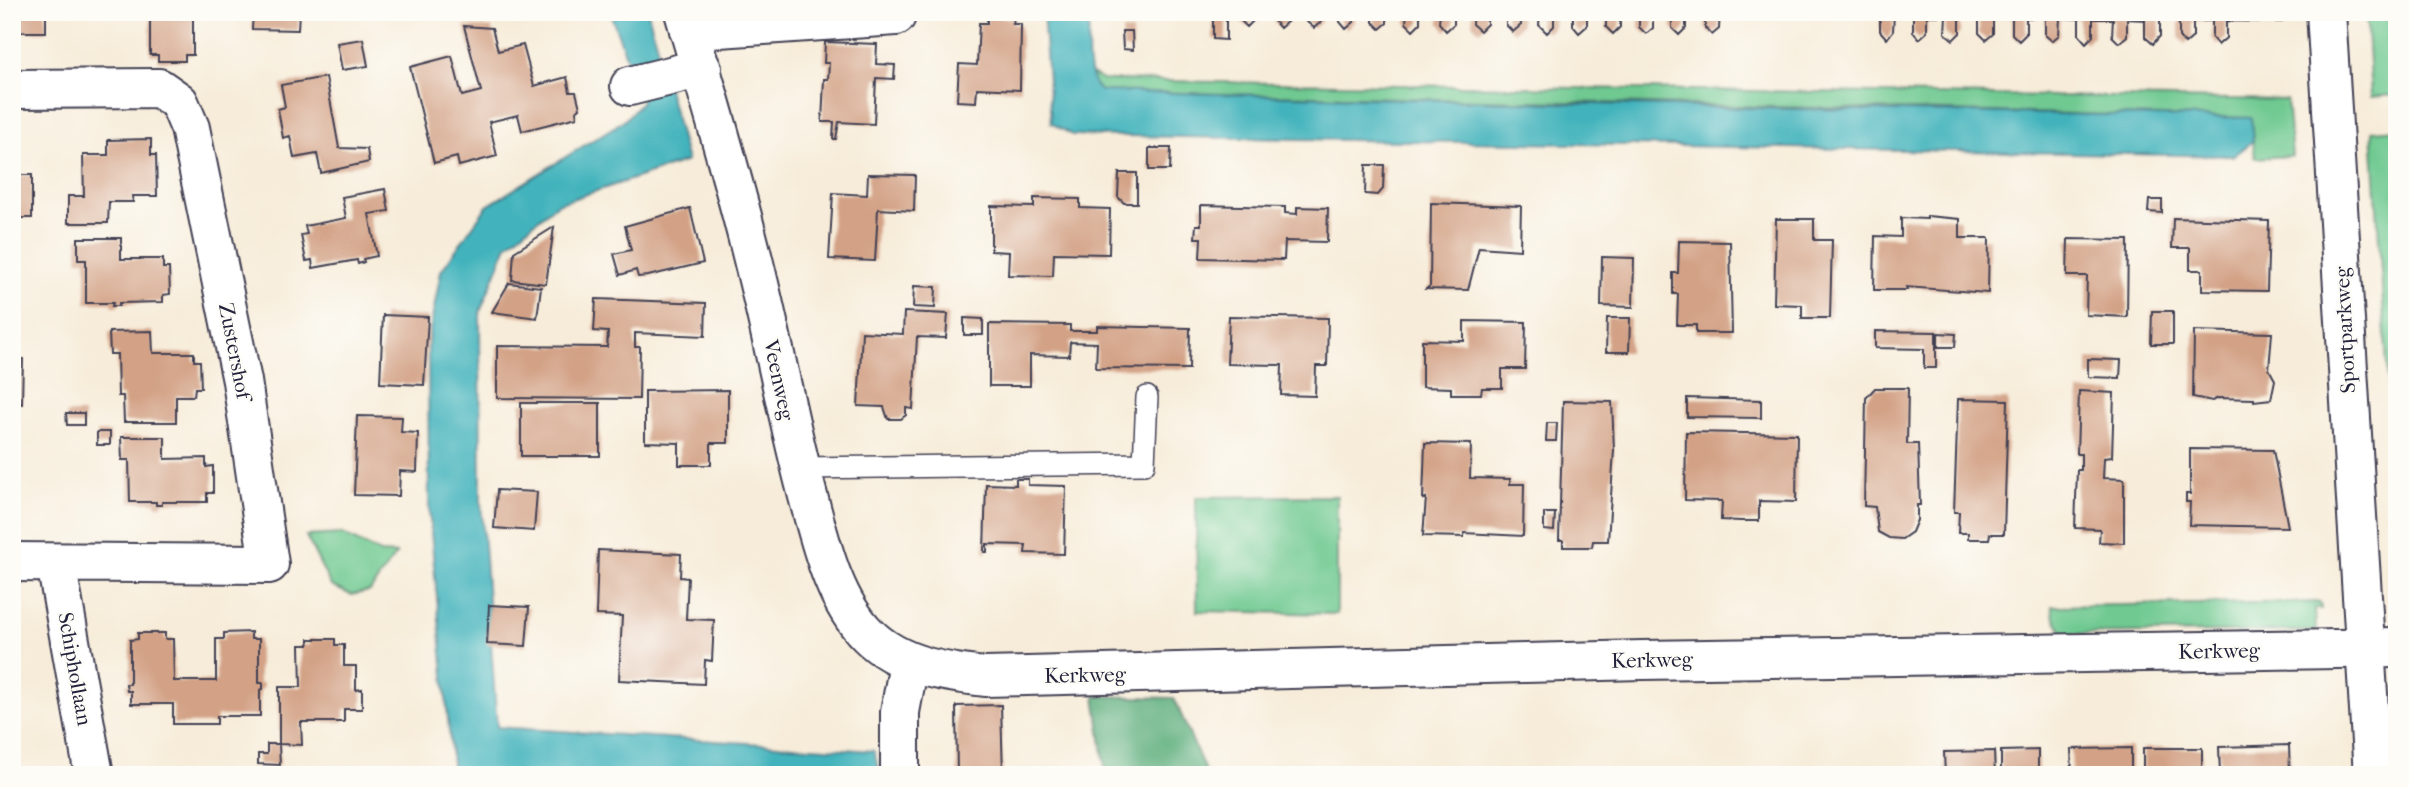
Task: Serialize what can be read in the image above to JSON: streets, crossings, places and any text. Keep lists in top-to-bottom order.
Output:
{
  "streets": {
    "street": [
      "Sportparkweg",
      "Zustershof",
      "Veenweg",
      "Kerkweg",
      "Schiphollaan"
    ]
  },
  "crossings": [
    ["Sportparkweg", "Kerkweg"],
    ["Zustershof", "Schiphollaan"],
    ["Veenweg", "Kerkweg"]
  ]
}
